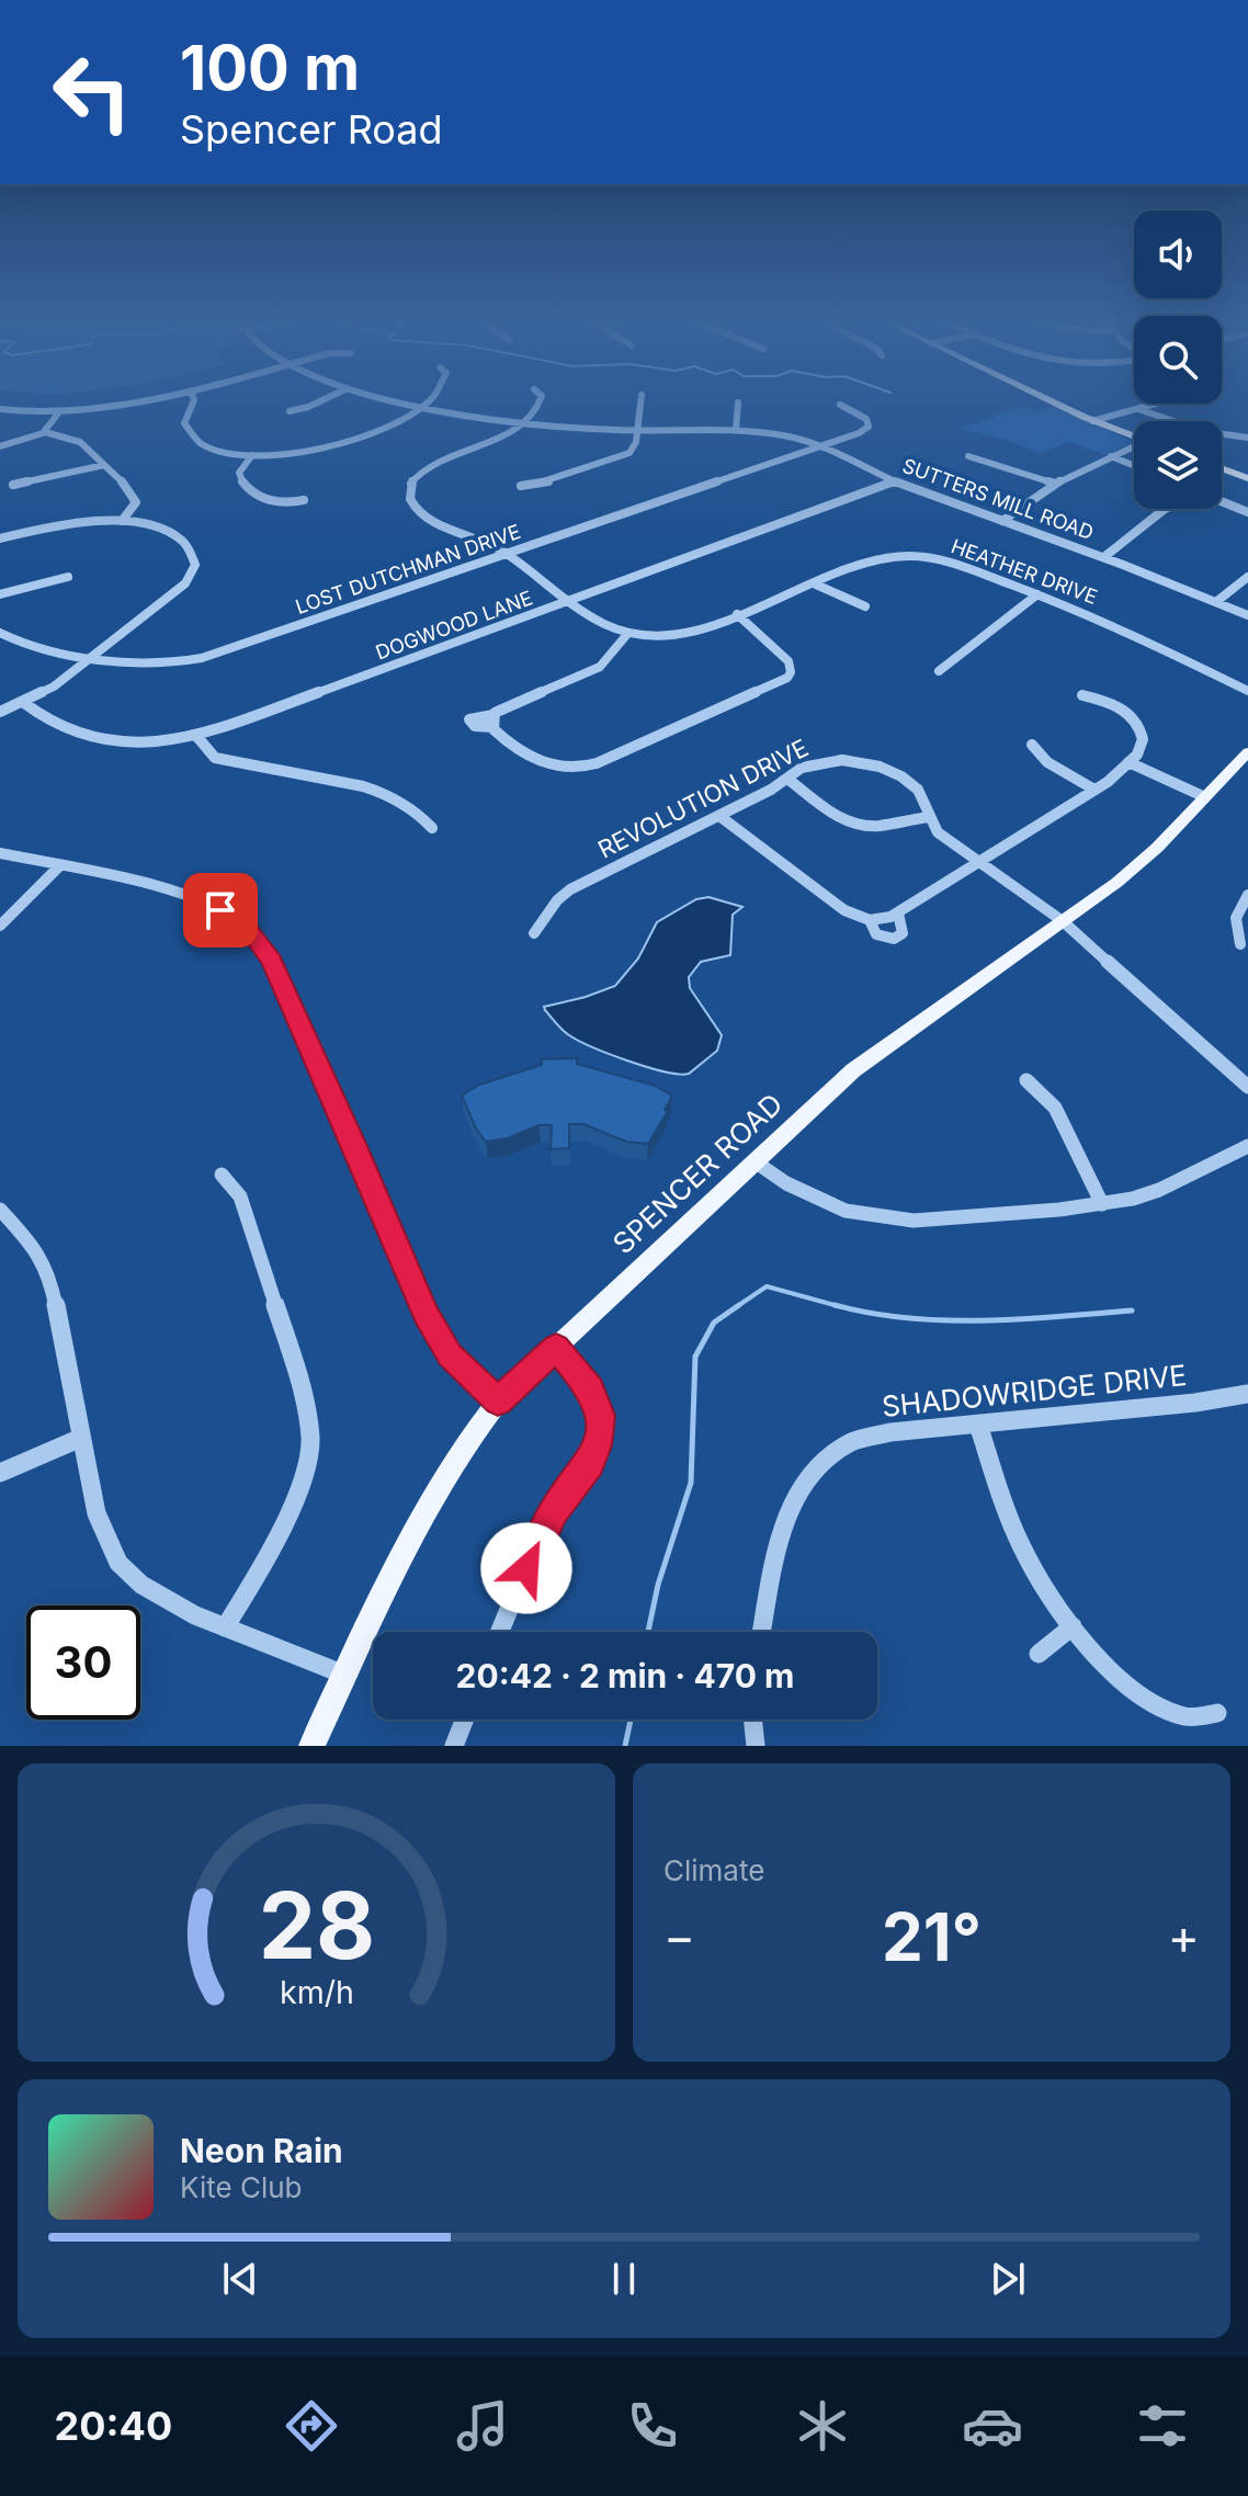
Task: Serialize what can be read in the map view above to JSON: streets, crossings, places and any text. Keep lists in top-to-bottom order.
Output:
{
  "streets": {
    "main road": ["SPENCER ROAD"],
    "street": [
      "SUTTERS MILL ROAD",
      "LOST DUTCHMAN DRIVE",
      "HEATHER DRIVE",
      "DOGWOOD LANE",
      "REVOLUTION DRIVE",
      "SHADOWRIDGE DRIVE"
    ]
  },
  "crossings": [
    ["SUTTERS MILL ROAD", "LOST DUTCHMAN DRIVE"],
    ["SUTTERS MILL ROAD", "DOGWOOD LANE"],
    ["REVOLUTION DRIVE", "SPENCER ROAD"]
  ],
  "page": {
    "turn": ["100 m", "Spencer Road"],
    "limit": "30",
    "trip": "20:42 · 2 min · 470 m",
    "tile": "Climate",
    "heat": ["−", "21°", "+"],
    "song": ["Neon Rain", "Kite Club"],
    "tabs": "20:40",
    "gauge": ["28", "km/h"]
  }
}
